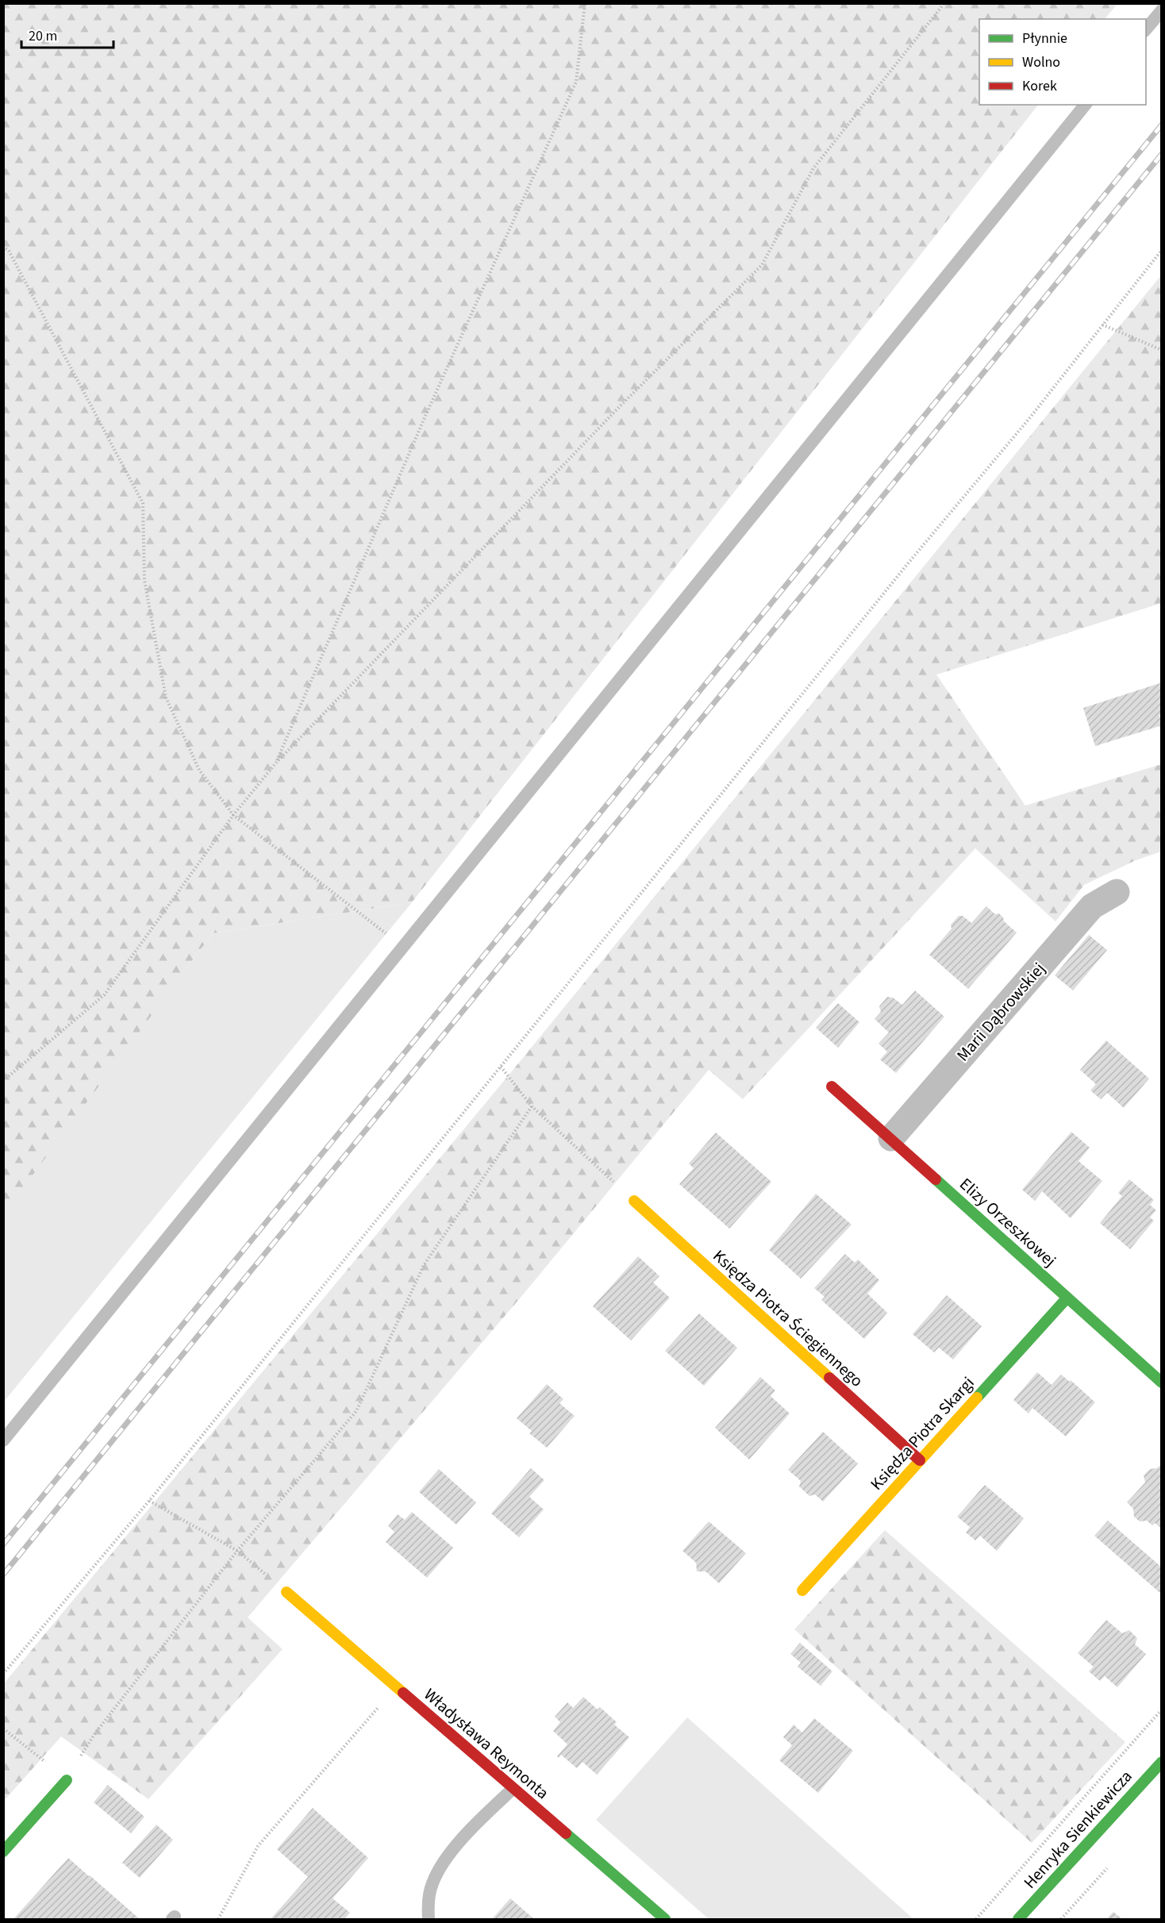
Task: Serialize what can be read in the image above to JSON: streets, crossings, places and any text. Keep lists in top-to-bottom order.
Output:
{
  "streets": {
    "street": [
      "Marii Dąbrowskiej",
      "Elizy Orzeszkowej",
      "Księdza Piotra Ściegiennego",
      "Księdza Piotra Skargi",
      "Władysława Reymonta",
      "Henryka Sienkiewicza"
    ]
  },
  "crossings": [
    ["Marii Dąbrowskiej", "Elizy Orzeszkowej"],
    ["Elizy Orzeszkowej", "Księdza Piotra Skargi"],
    ["Księdza Piotra Ściegiennego", "Księdza Piotra Skargi"]
  ],
  "legend": ["Płynnie", "Wolno", "Korek"],
  "scale_bar": "20 m"
}
